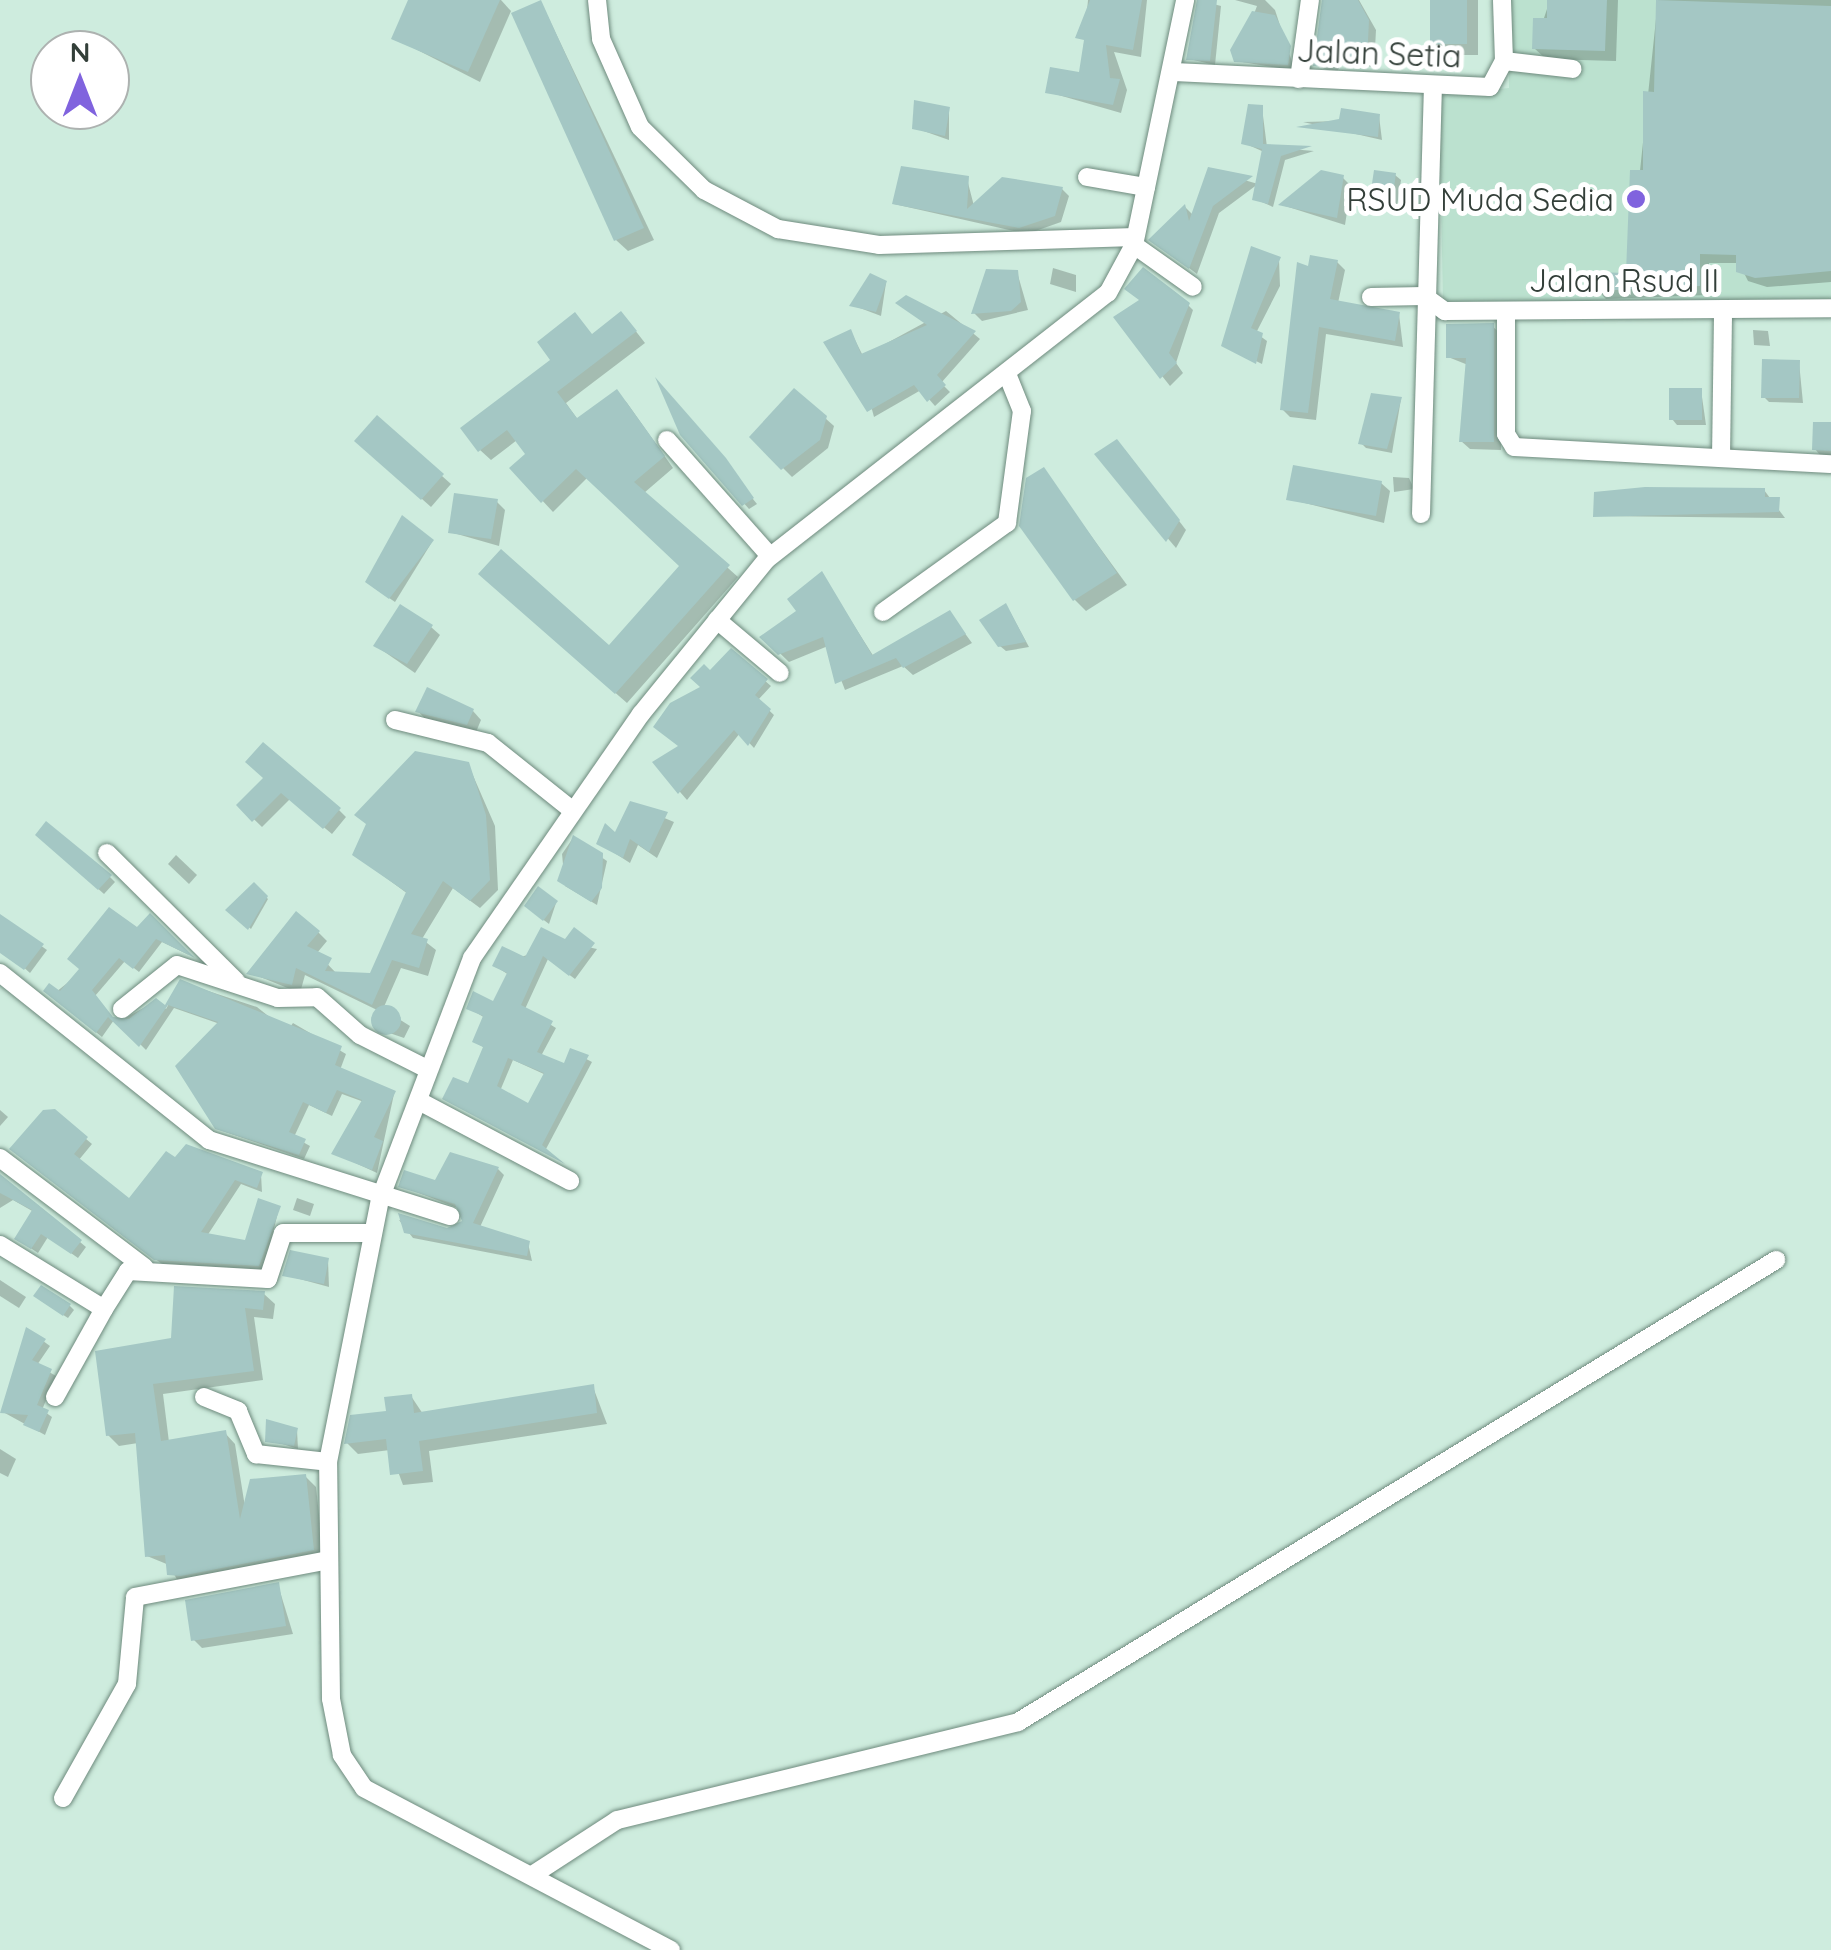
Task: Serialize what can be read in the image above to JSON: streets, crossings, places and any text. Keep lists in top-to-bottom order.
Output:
{
  "streets": {
    "street": ["Jalan Setia", "Jalan Rsud II"]
  },
  "places": ["RSUD Muda Sedia"],
  "north": "top"
}
